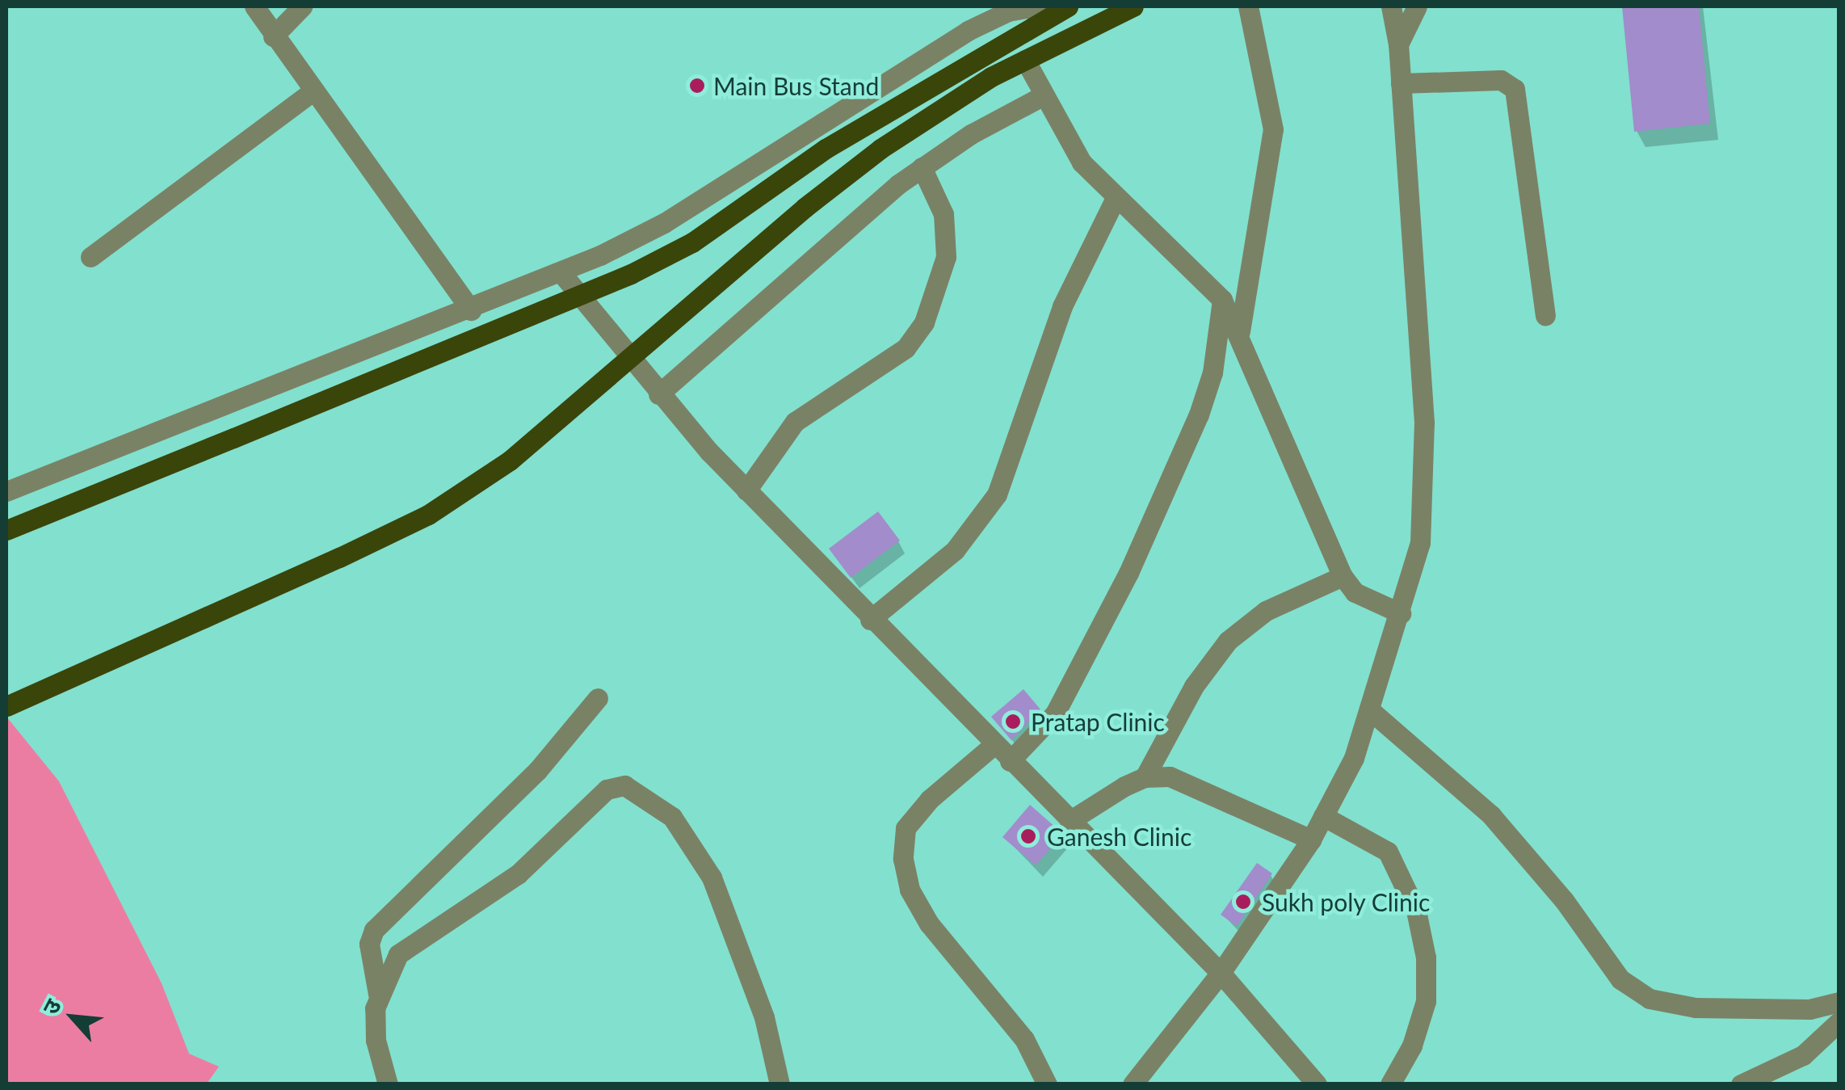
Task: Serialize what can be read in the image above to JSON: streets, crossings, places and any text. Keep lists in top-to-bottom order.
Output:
{
  "places": [
    "Main Bus Stand",
    "Pratap Clinic",
    "Ganesh Clinic",
    "Sukh poly Clinic"
  ],
  "north": "top left"
}
